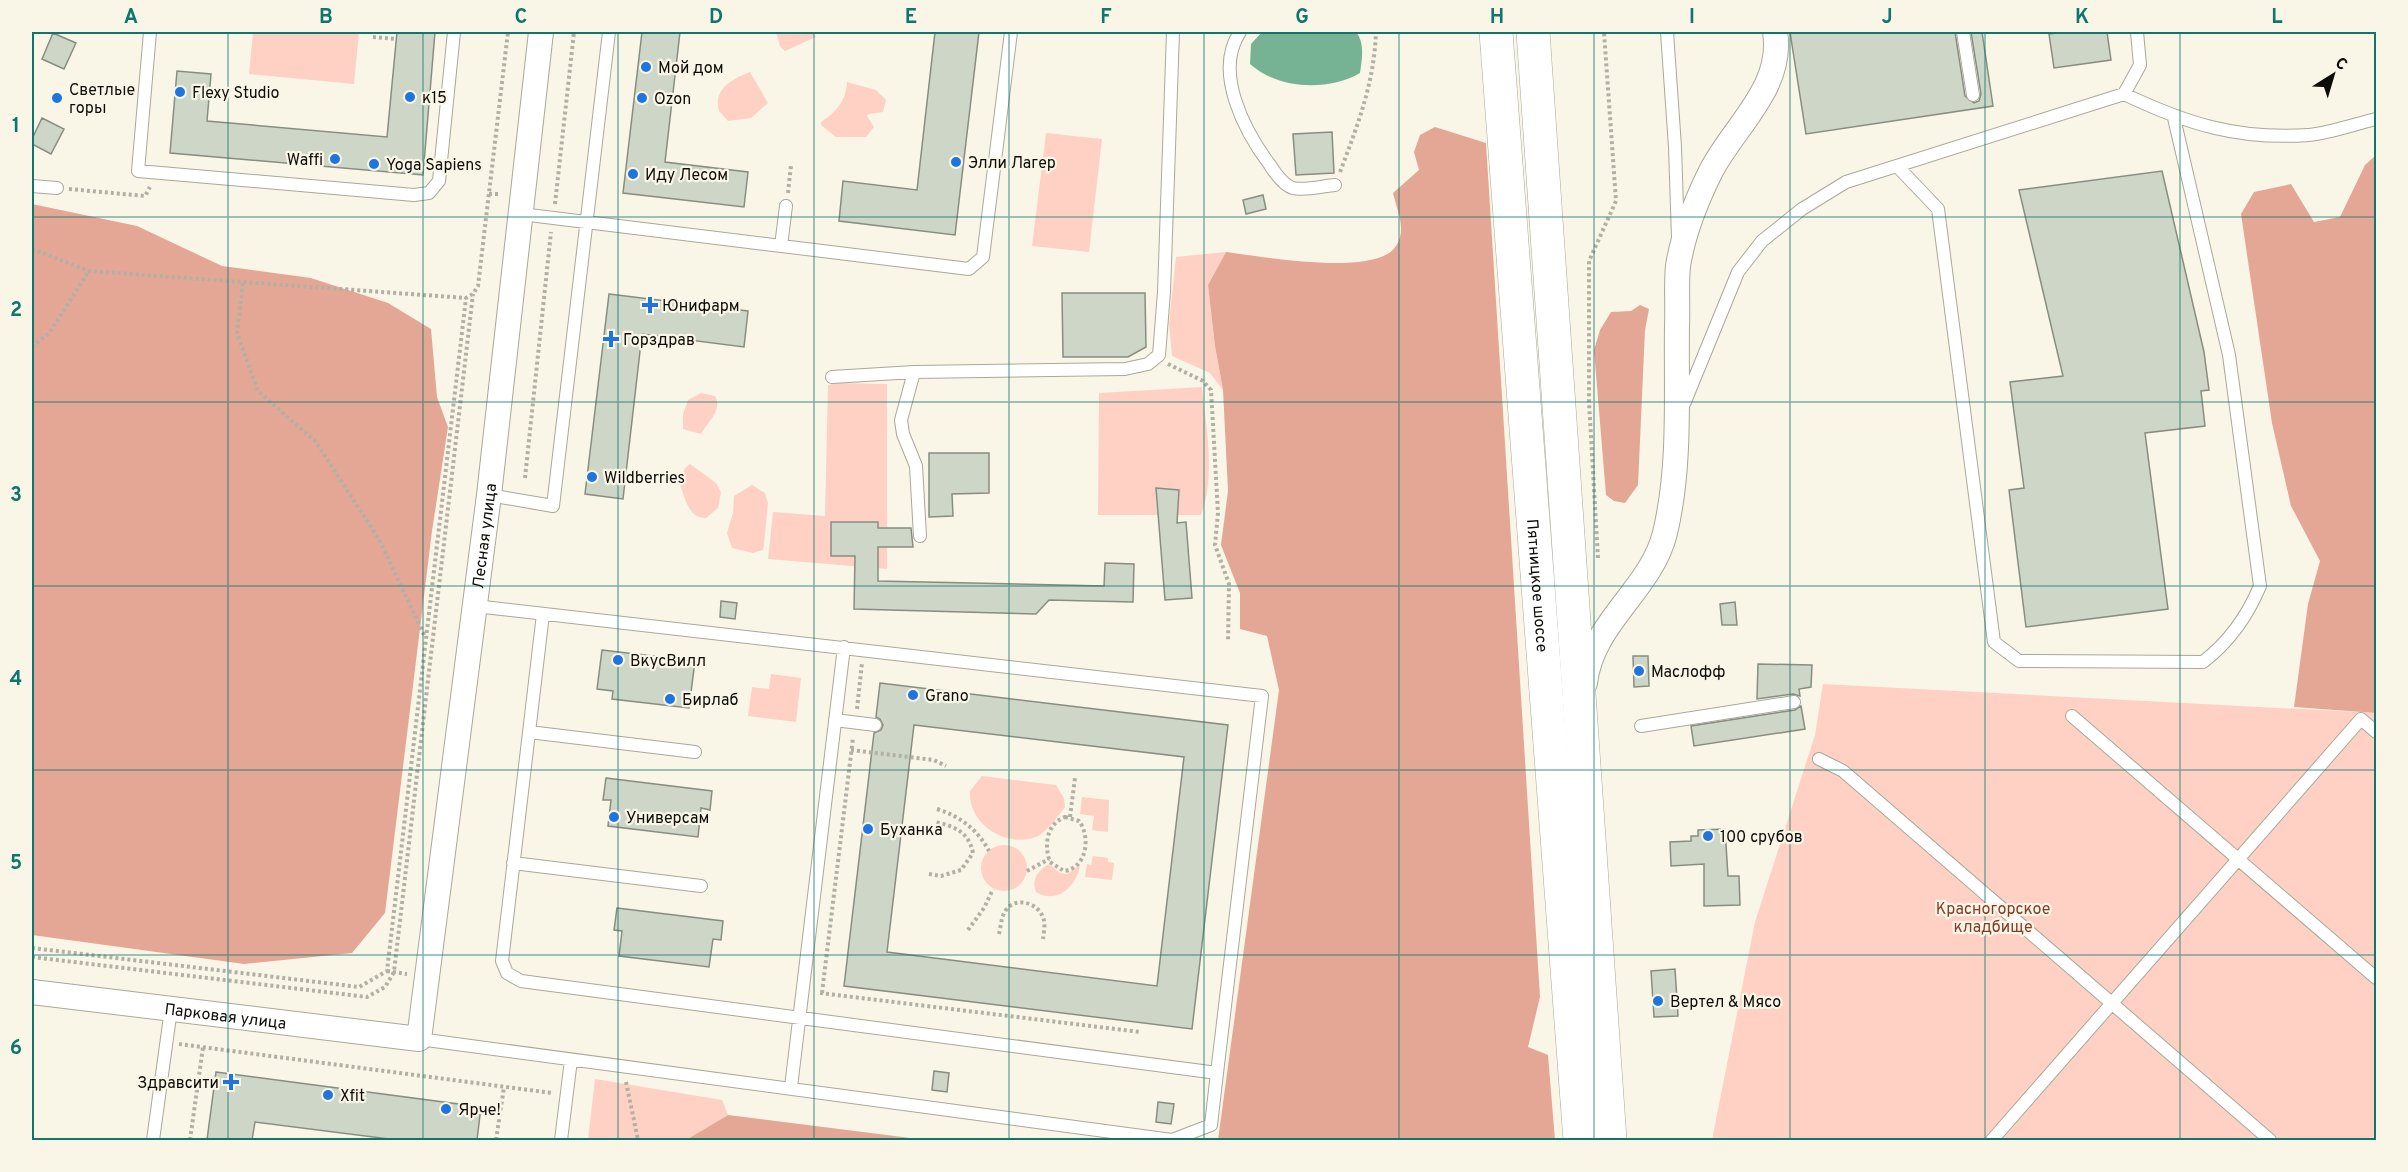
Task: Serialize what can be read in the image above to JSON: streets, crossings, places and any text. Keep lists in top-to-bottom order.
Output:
{
  "streets": {
    "main road": ["Пятницкое шоссе"],
    "street": ["Лесная улица", "Парковая улица"]
  },
  "crossings": [
    ["Лесная улица", "Парковая улица"]
  ],
  "parks": ["Красногорское кладбище"],
  "places": {
    "other": [
      "Мой дом",
      "Flexy Studio",
      "к15",
      "Светлые горы",
      "Ozon",
      "Waffi",
      "Элли Лагер",
      "Yoga Sapiens",
      "Иду Лесом",
      "Wildberries",
      "ВкусВилл",
      "Маслофф",
      "Grano",
      "Бирлаб",
      "Универсам",
      "Буханка",
      "100 срубов",
      "Вертел & Мясо",
      "Xfit",
      "Ярче!"
    ],
    "health": ["Юнифарм", "Горздрав", "Здравсити"]
  },
  "north": "top right",
  "grid": {
    "columns": [
      "A",
      "B",
      "C",
      "D",
      "E",
      "F",
      "G",
      "H",
      "I",
      "J",
      "K",
      "L"
    ],
    "rows": [
      "1",
      "2",
      "3",
      "4",
      "5",
      "6"
    ]
  }
}
